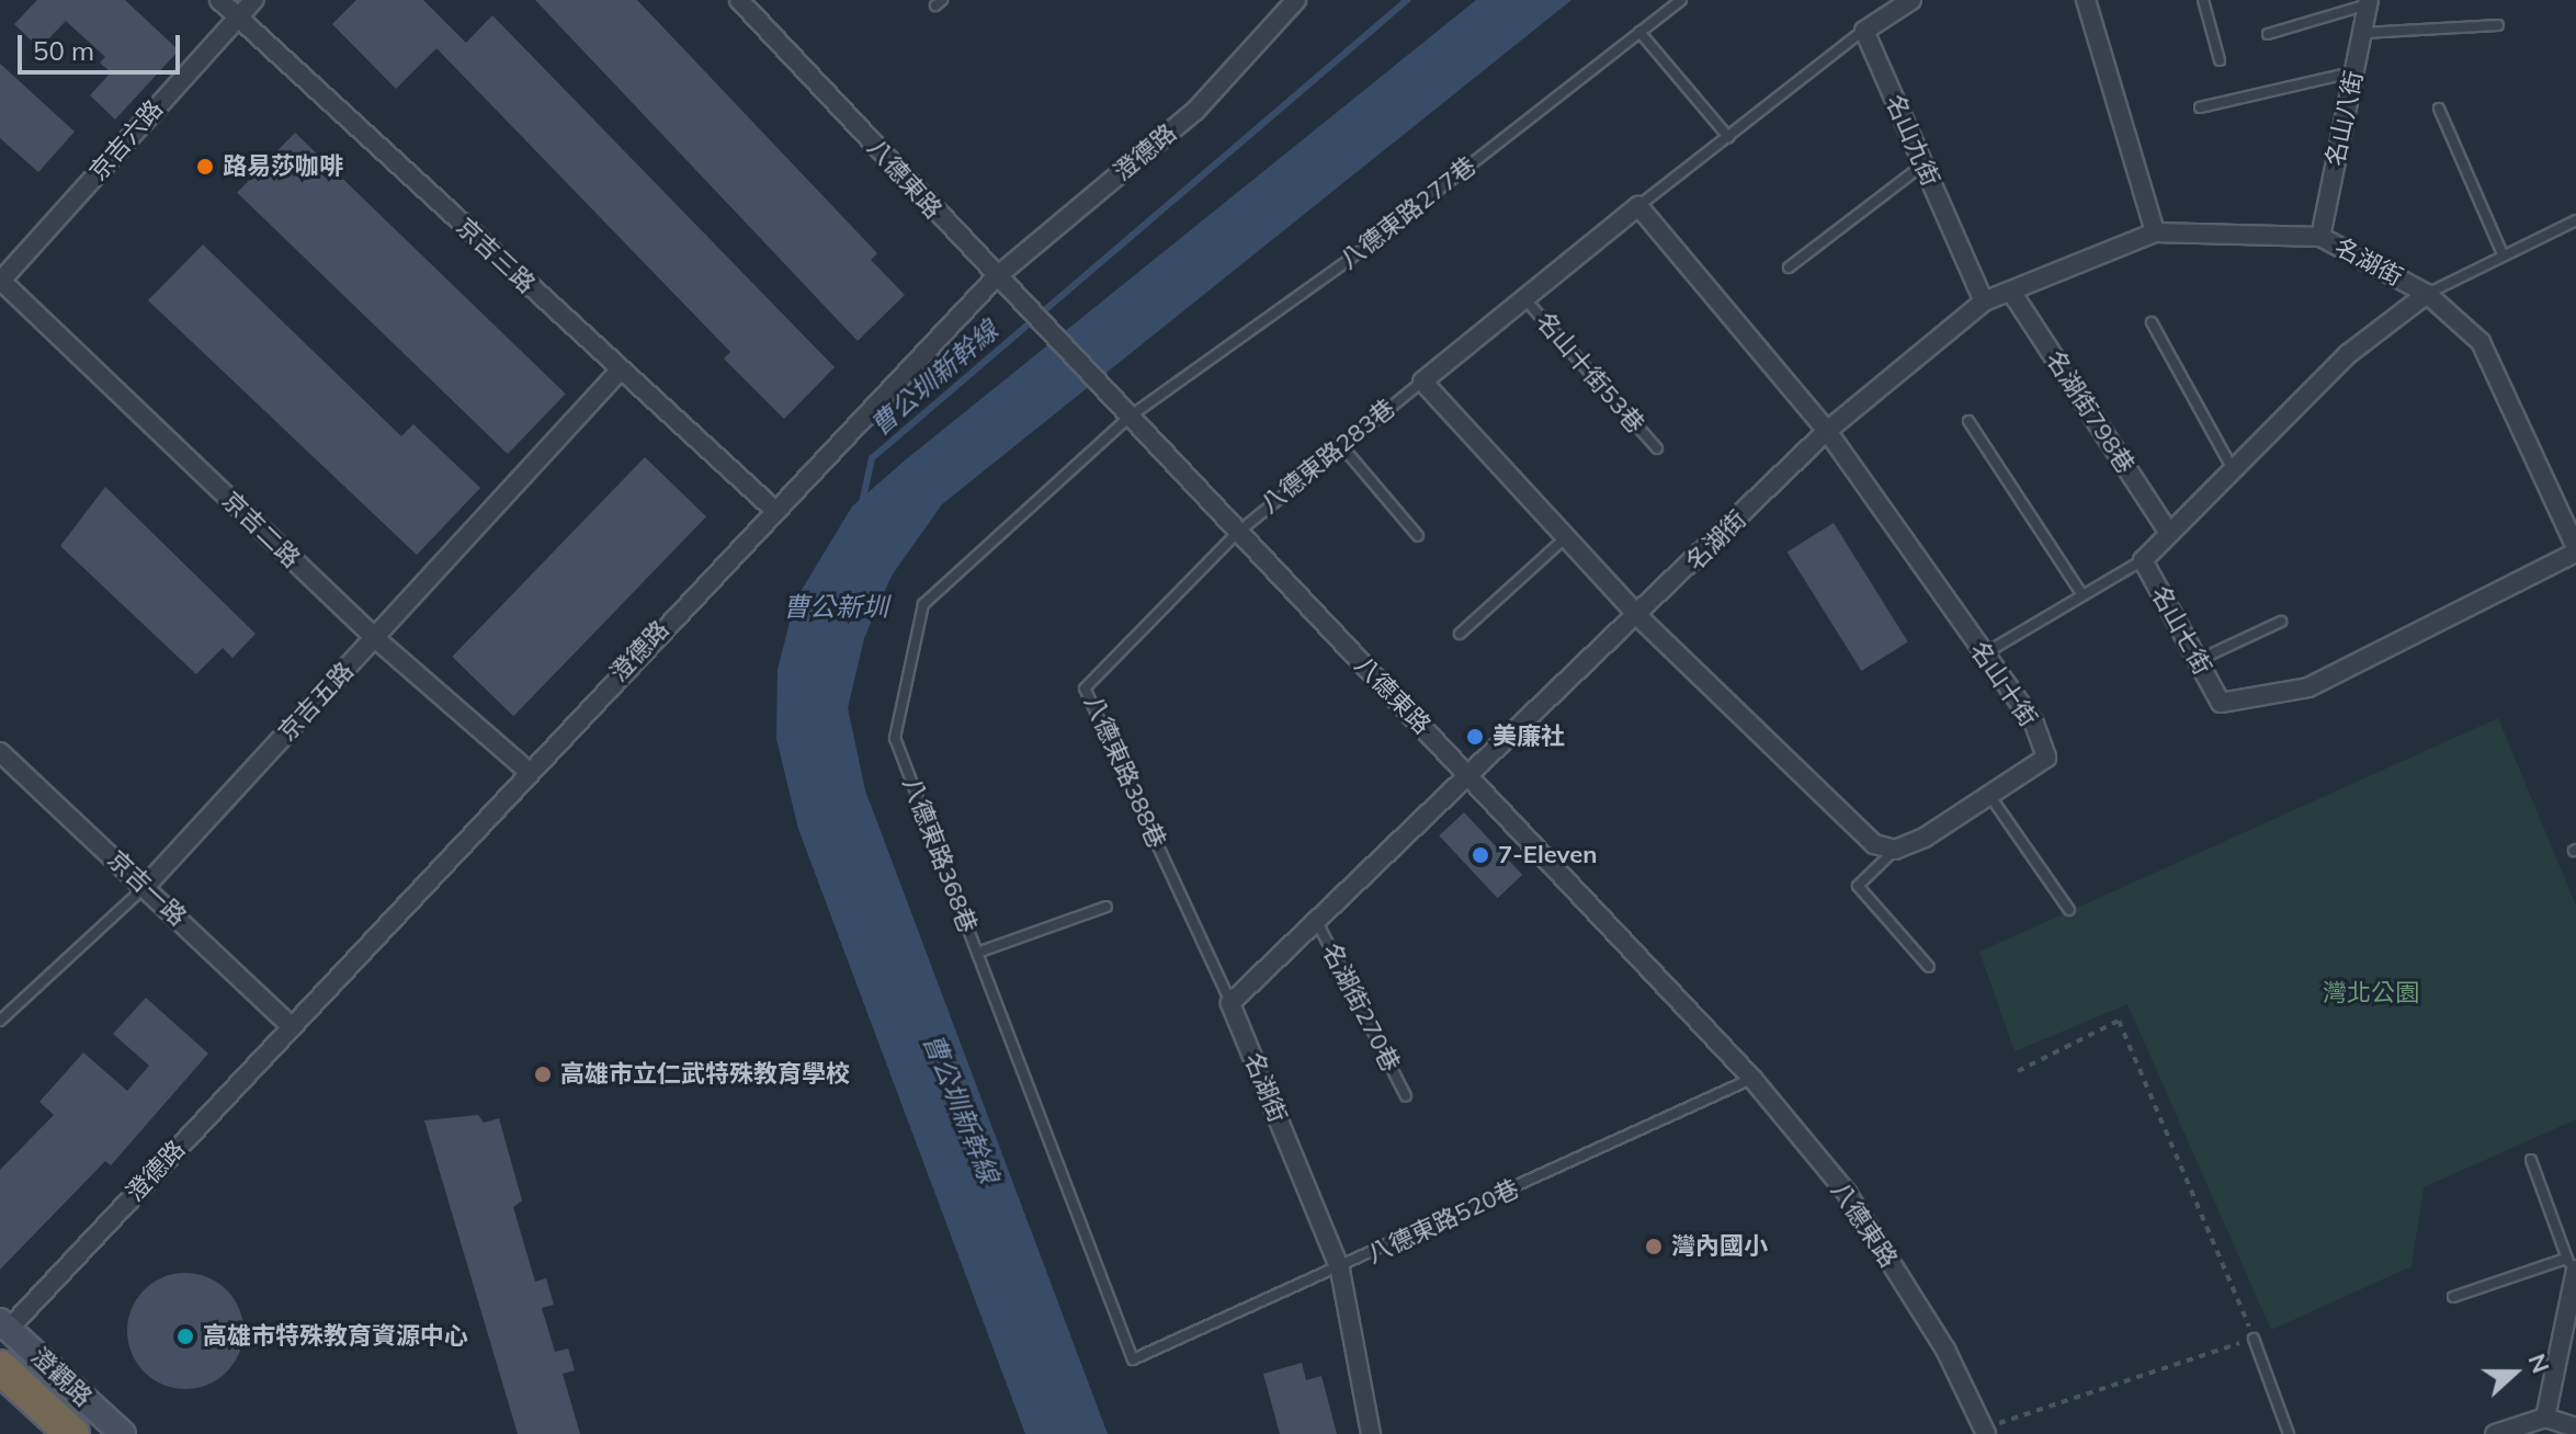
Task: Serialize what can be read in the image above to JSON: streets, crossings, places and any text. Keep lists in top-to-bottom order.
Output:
{
  "streets": {
    "street": [
      "名山八街",
      "京吉六路",
      "名山九街",
      "澄德路",
      "八德東路",
      "京吉三路",
      "名湖街",
      "名湖街798巷",
      "京吉二路",
      "名山七街",
      "名山十街",
      "京吉五路",
      "京吉一路",
      "澄觀路"
    ],
    "lane": [
      "八德東路277巷",
      "名山十街53巷",
      "八德東路283巷",
      "八德東路388巷",
      "八德東路368巷",
      "名湖街270巷",
      "八德東路520巷"
    ]
  },
  "crossings": [
    ["名山八街", "名湖街"],
    ["京吉六路", "京吉三路"],
    ["京吉六路", "京吉二路"],
    ["名山九街", "名湖街"],
    ["澄德路", "八德東路"],
    ["澄德路", "京吉三路"],
    ["澄德路", "京吉二路"],
    ["澄德路", "京吉一路"],
    ["澄德路", "澄觀路"],
    ["八德東路", "八德東路277巷"],
    ["八德東路", "名湖街"],
    ["八德東路", "八德東路283巷"],
    ["八德東路", "八德東路388巷"],
    ["八德東路", "八德東路368巷"],
    ["八德東路", "八德東路520巷"],
    ["八德東路277巷", "八德東路368巷"],
    ["京吉三路", "京吉五路"],
    ["名湖街", "名湖街798巷"],
    ["名湖街", "名山七街"],
    ["名湖街", "名山十街"],
    ["名湖街", "八德東路388巷"],
    ["名湖街", "名湖街270巷"],
    ["名湖街", "八德東路520巷"],
    ["名湖街798巷", "名山七街"],
    ["八德東路283巷", "八德東路388巷"],
    ["京吉二路", "京吉五路"],
    ["京吉五路", "京吉一路"],
    ["八德東路368巷", "八德東路520巷"]
  ],
  "water": ["曹公圳新幹線", "曹公新圳"],
  "parks": ["灣北公園"],
  "places": [
    "路易莎咖啡",
    "美廉社",
    "7-Eleven",
    "高雄市立仁武特殊教育學校",
    "灣內國小",
    "高雄市特殊教育資源中心"
  ],
  "scale_bar": "50 m",
  "north": "right"
}
